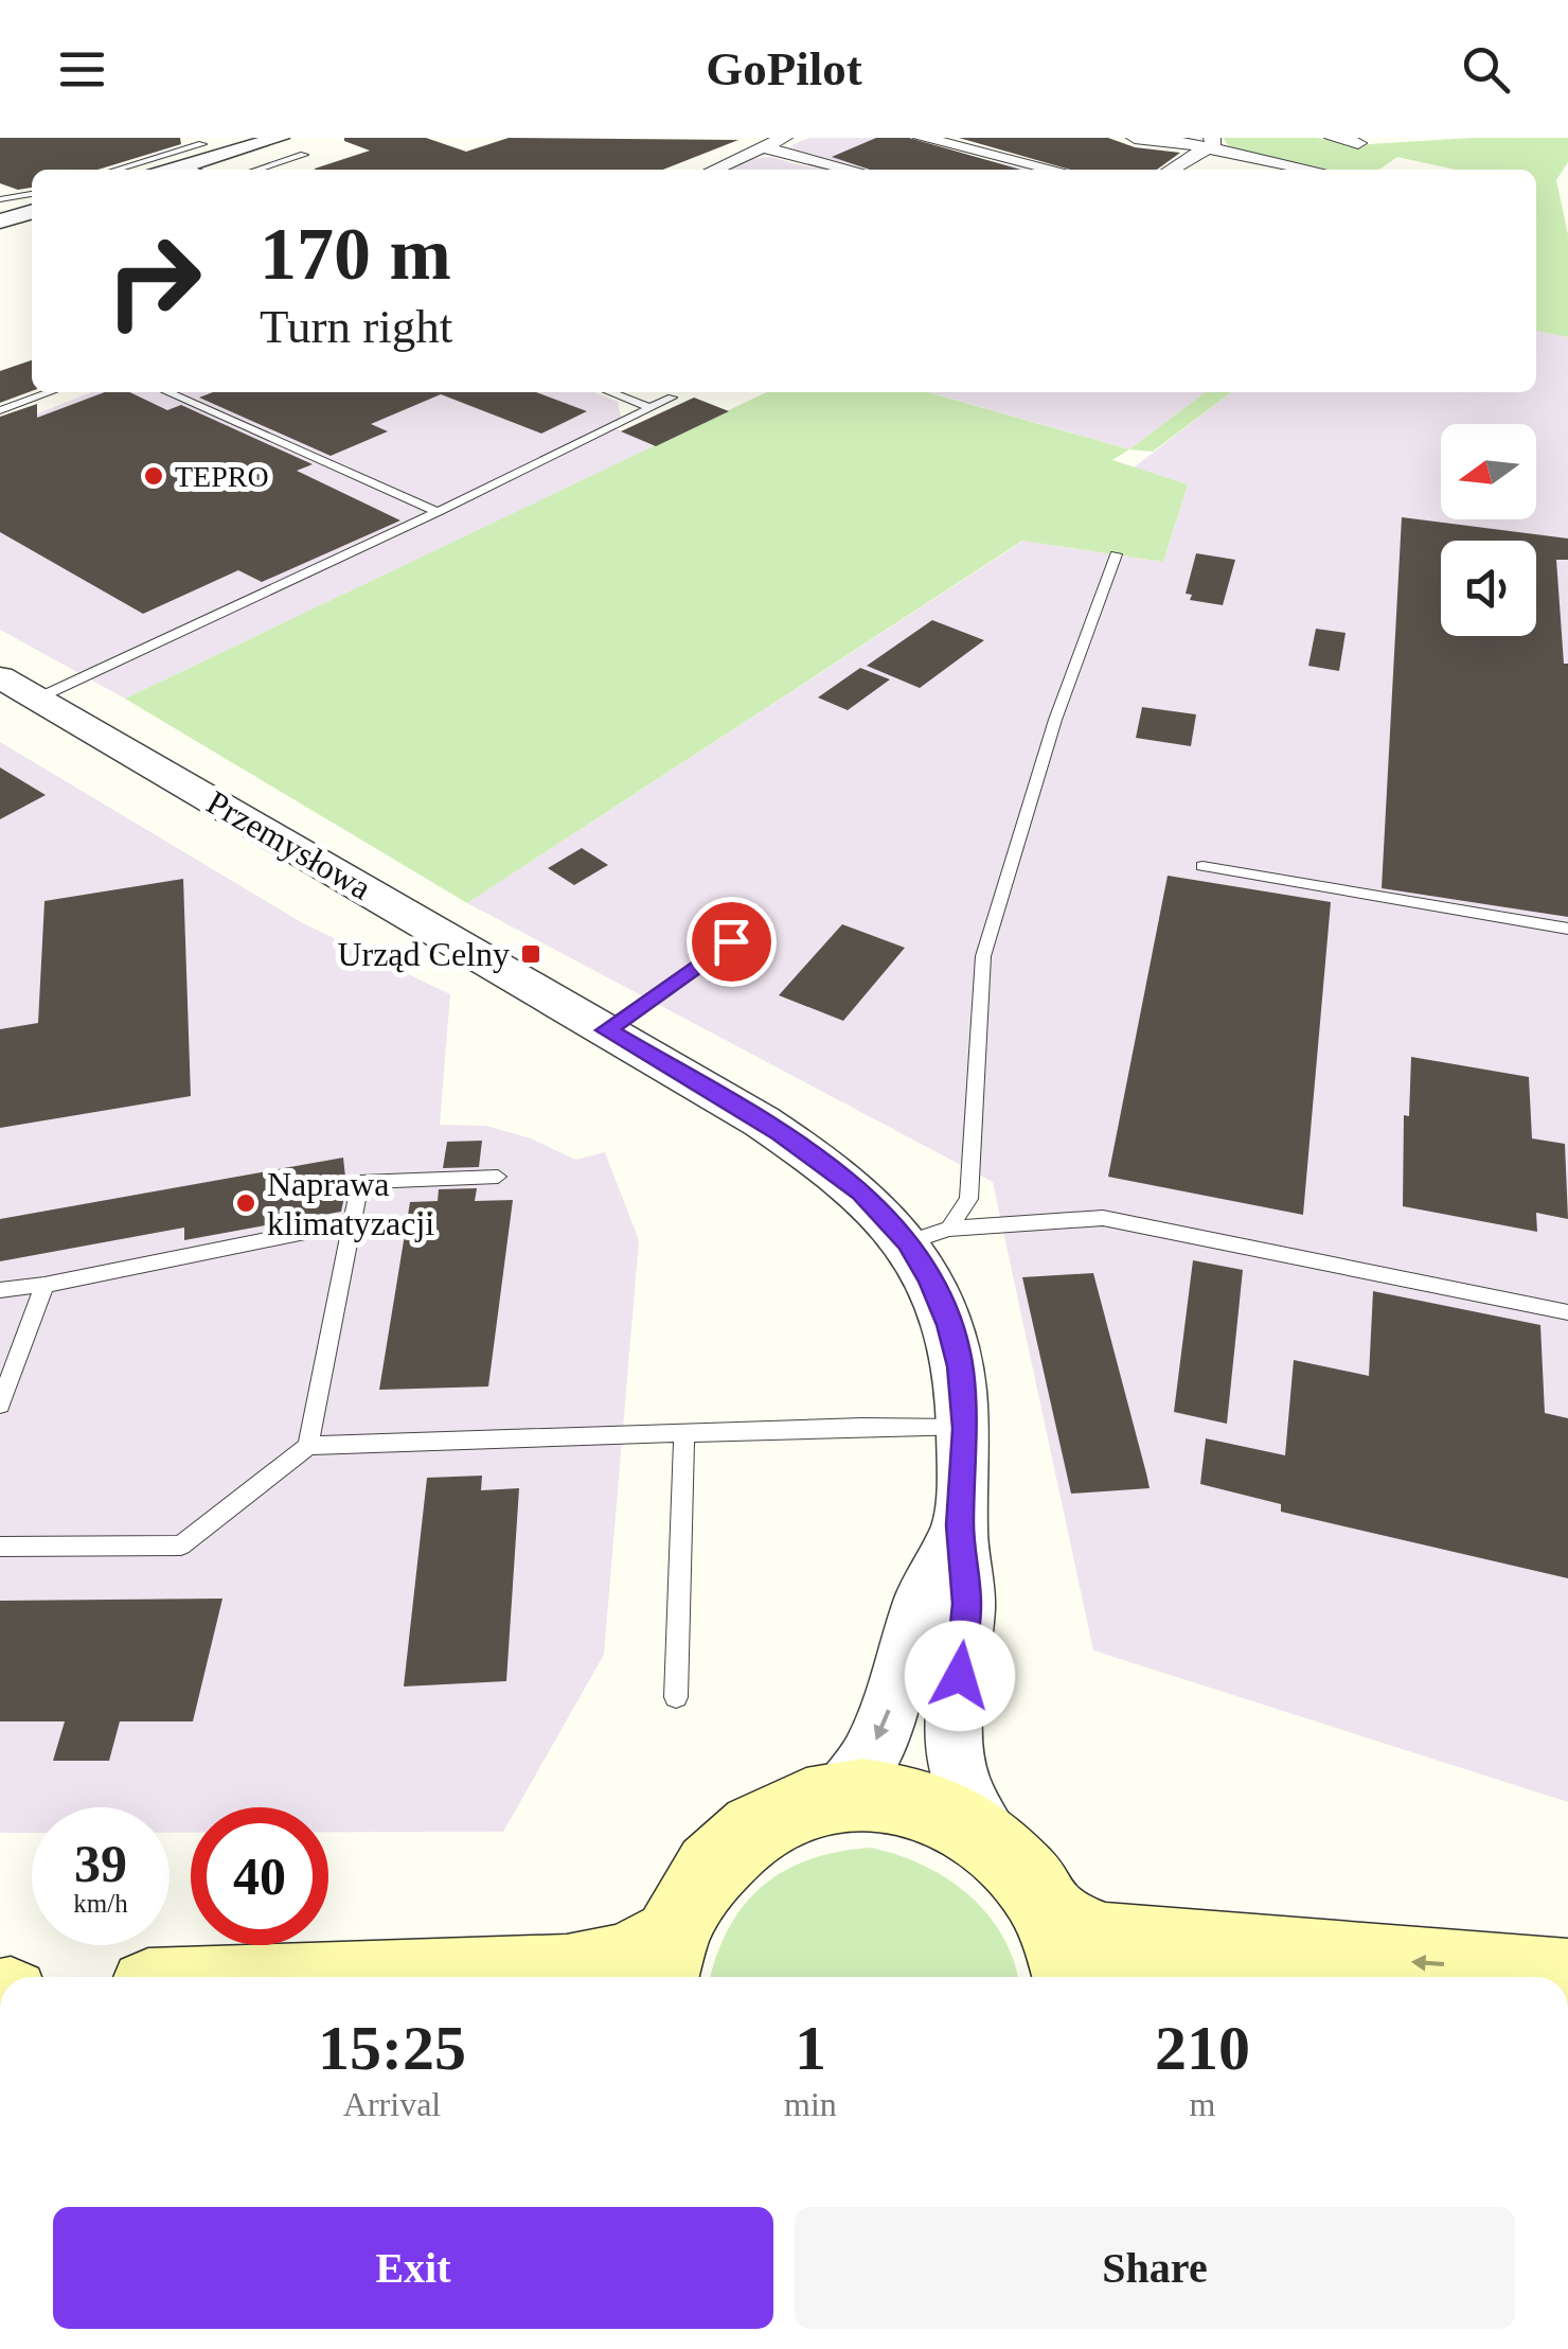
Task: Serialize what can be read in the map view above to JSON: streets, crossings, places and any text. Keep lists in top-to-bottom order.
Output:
{
  "streets": {
    "street": ["Przemysłowa"]
  },
  "places": {
    "other": ["TEPRO", "Naprawa klimatyzacji"],
    "transit": ["Urząd Celny"]
  },
  "north": "left",
  "page": {
    "header": "GoPilot",
    "turn": ["170 m", "Turn right"],
    "speed": "39 km/h",
    "limit": "40",
    "eta": [
      "15:25",
      "Arrival",
      "1",
      "min",
      "210",
      "m"
    ],
    "buttons": ["Exit", "Share"]
  }
}
